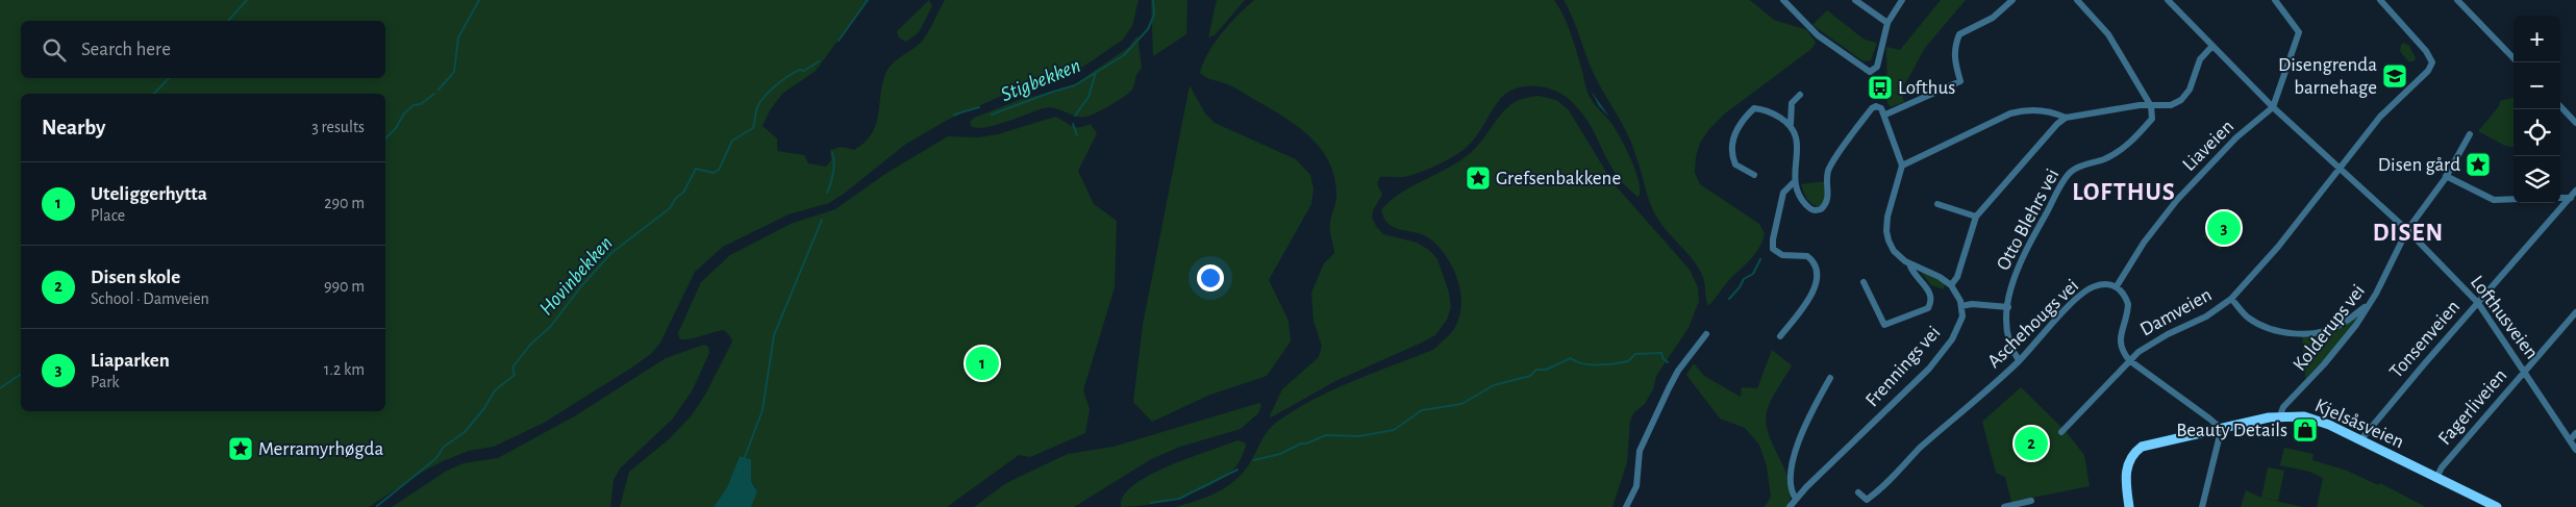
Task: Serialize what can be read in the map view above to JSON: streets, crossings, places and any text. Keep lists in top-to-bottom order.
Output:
{
  "streets": {
    "street": [
      "Liaveien",
      "Otto Blehrs vei",
      "Damveien",
      "Lofthusveien",
      "Aschehougs vei",
      "Kolderups vei",
      "Tonsenveien",
      "Frennings vei",
      "Fagerliveien",
      "Kjelsåsveien"
    ]
  },
  "crossings": [
    ["Liaveien", "Lofthusveien"],
    ["Liaveien", "Aschehougs vei"],
    ["Otto Blehrs vei", "Aschehougs vei"],
    ["Damveien", "Lofthusveien"],
    ["Lofthusveien", "Kolderups vei"],
    ["Lofthusveien", "Tonsenveien"],
    ["Lofthusveien", "Fagerliveien"],
    ["Kolderups vei", "Kjelsåsveien"],
    ["Tonsenveien", "Kjelsåsveien"],
    ["Fagerliveien", "Kjelsåsveien"]
  ],
  "districts": ["LOFTHUS", "DISEN"],
  "water": ["Stigbekken", "Hovinbekken"],
  "places": {
    "school or university": ["Disengrenda barnehage"],
    "bus stop": ["Lofthus"],
    "place": ["Disen gård", "Grefsenbakkene", "Merramyrhøgda"],
    "shop": ["Beauty Details"]
  },
  "page": {
    "map_buttons": ["+", "−"],
    "search": "Search here",
    "heading": ["Nearby", "3 results"],
    "list": [
      {
        "mark": "1",
        "name": "Uteliggerhytta",
        "note": "Place",
        "value": "290 m"
      },
      {
        "mark": "2",
        "name": "Disen skole",
        "note": "School · Damveien",
        "value": "990 m"
      },
      {
        "mark": "3",
        "name": "Liaparken",
        "note": "Park",
        "value": "1.2 km"
      }
    ],
    "pins": ["3", "1", "2"]
  }
}
